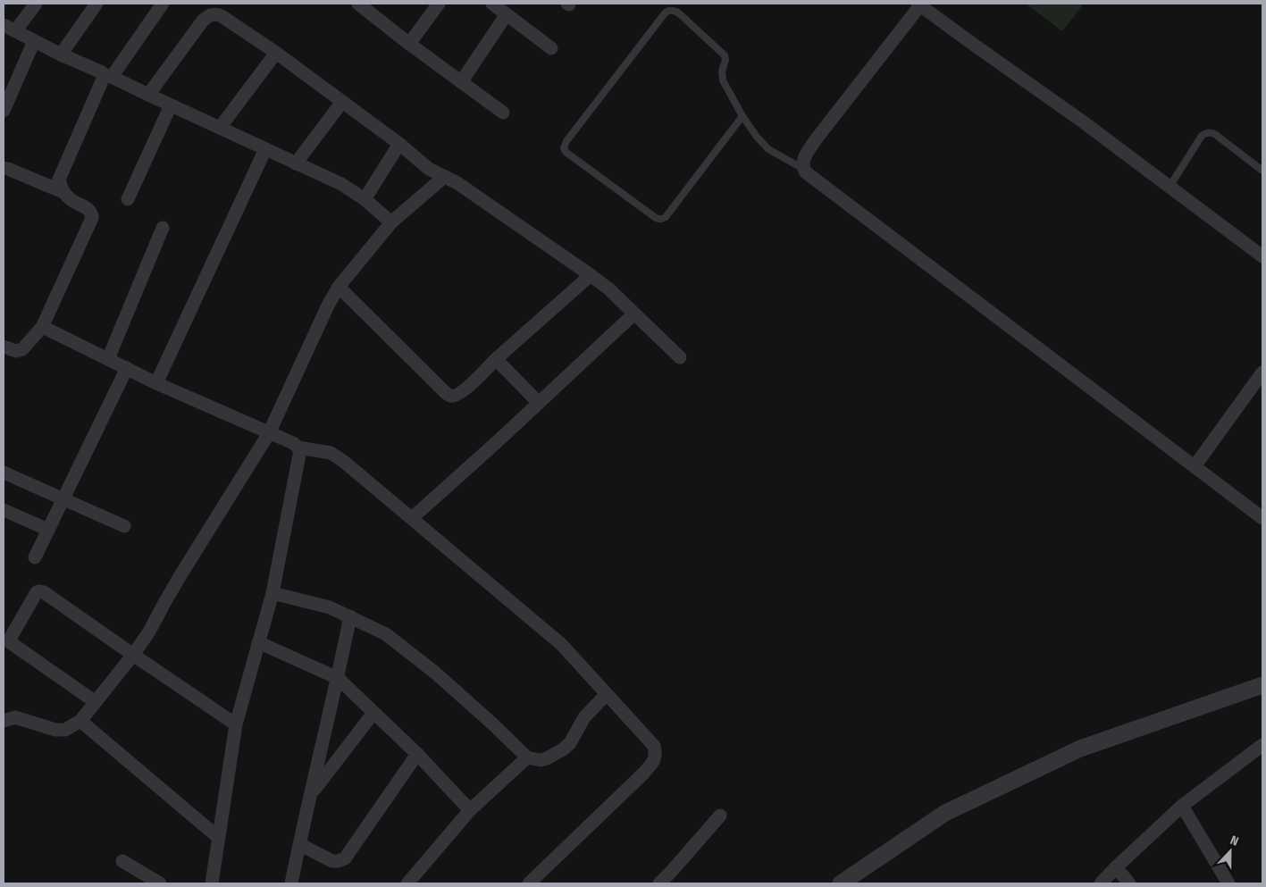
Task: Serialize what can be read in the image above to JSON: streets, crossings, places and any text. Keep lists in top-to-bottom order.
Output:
{
  "north": "top"
}
